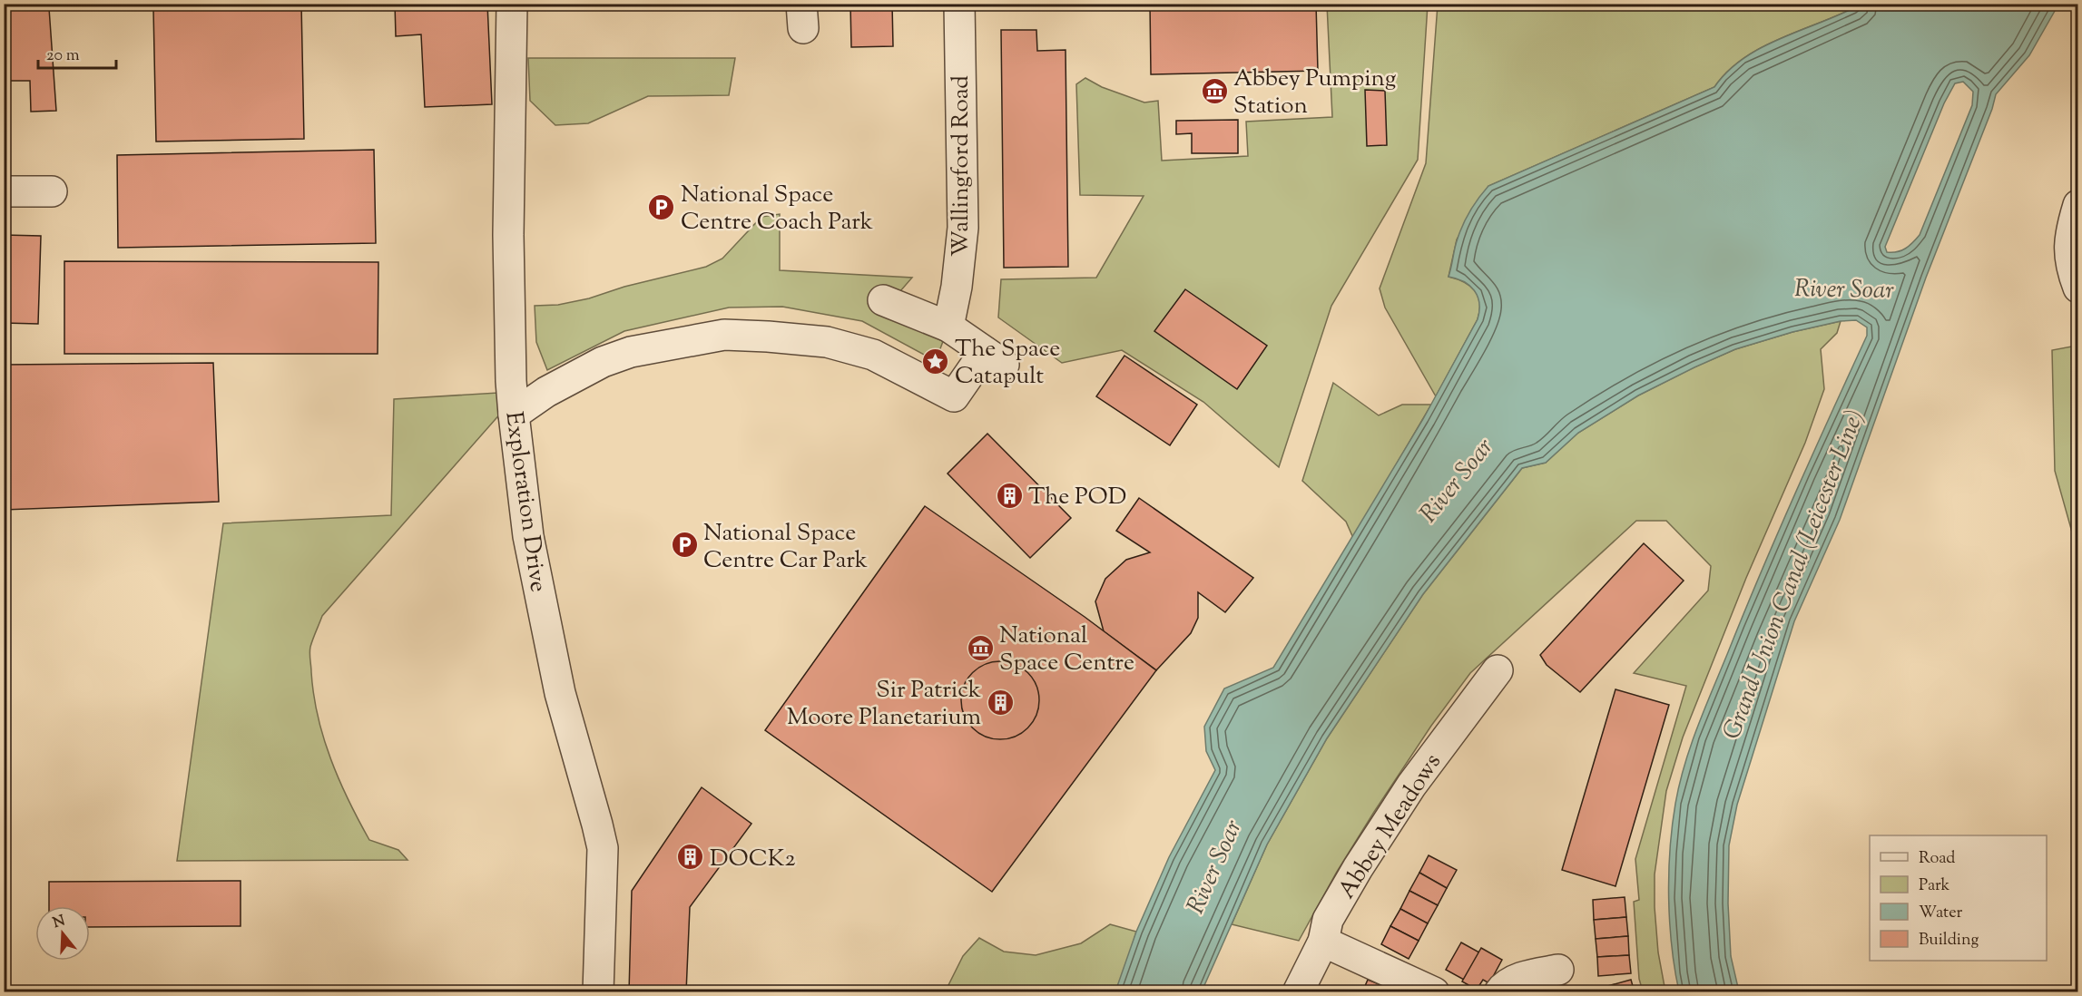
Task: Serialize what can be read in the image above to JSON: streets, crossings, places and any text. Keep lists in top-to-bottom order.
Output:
{
  "streets": {
    "street": ["Wallingford Road", "Exploration Drive", "Abbey Meadows"]
  },
  "water": ["River Soar", "Grand Union Canal (Leicester Line)"],
  "places": {
    "museum": ["Abbey Pumping Station", "National Space Centre"],
    "parking": ["National Space Centre Coach Park", "National Space Centre Car Park"],
    "place": ["The Space Catapult"],
    "building": ["The POD", "Sir Patrick Moore Planetarium", "DOCK2"]
  },
  "legend": [
    "Road",
    "Park",
    "Water",
    "Building"
  ],
  "scale_bar": "20 m",
  "north": "top"
}
